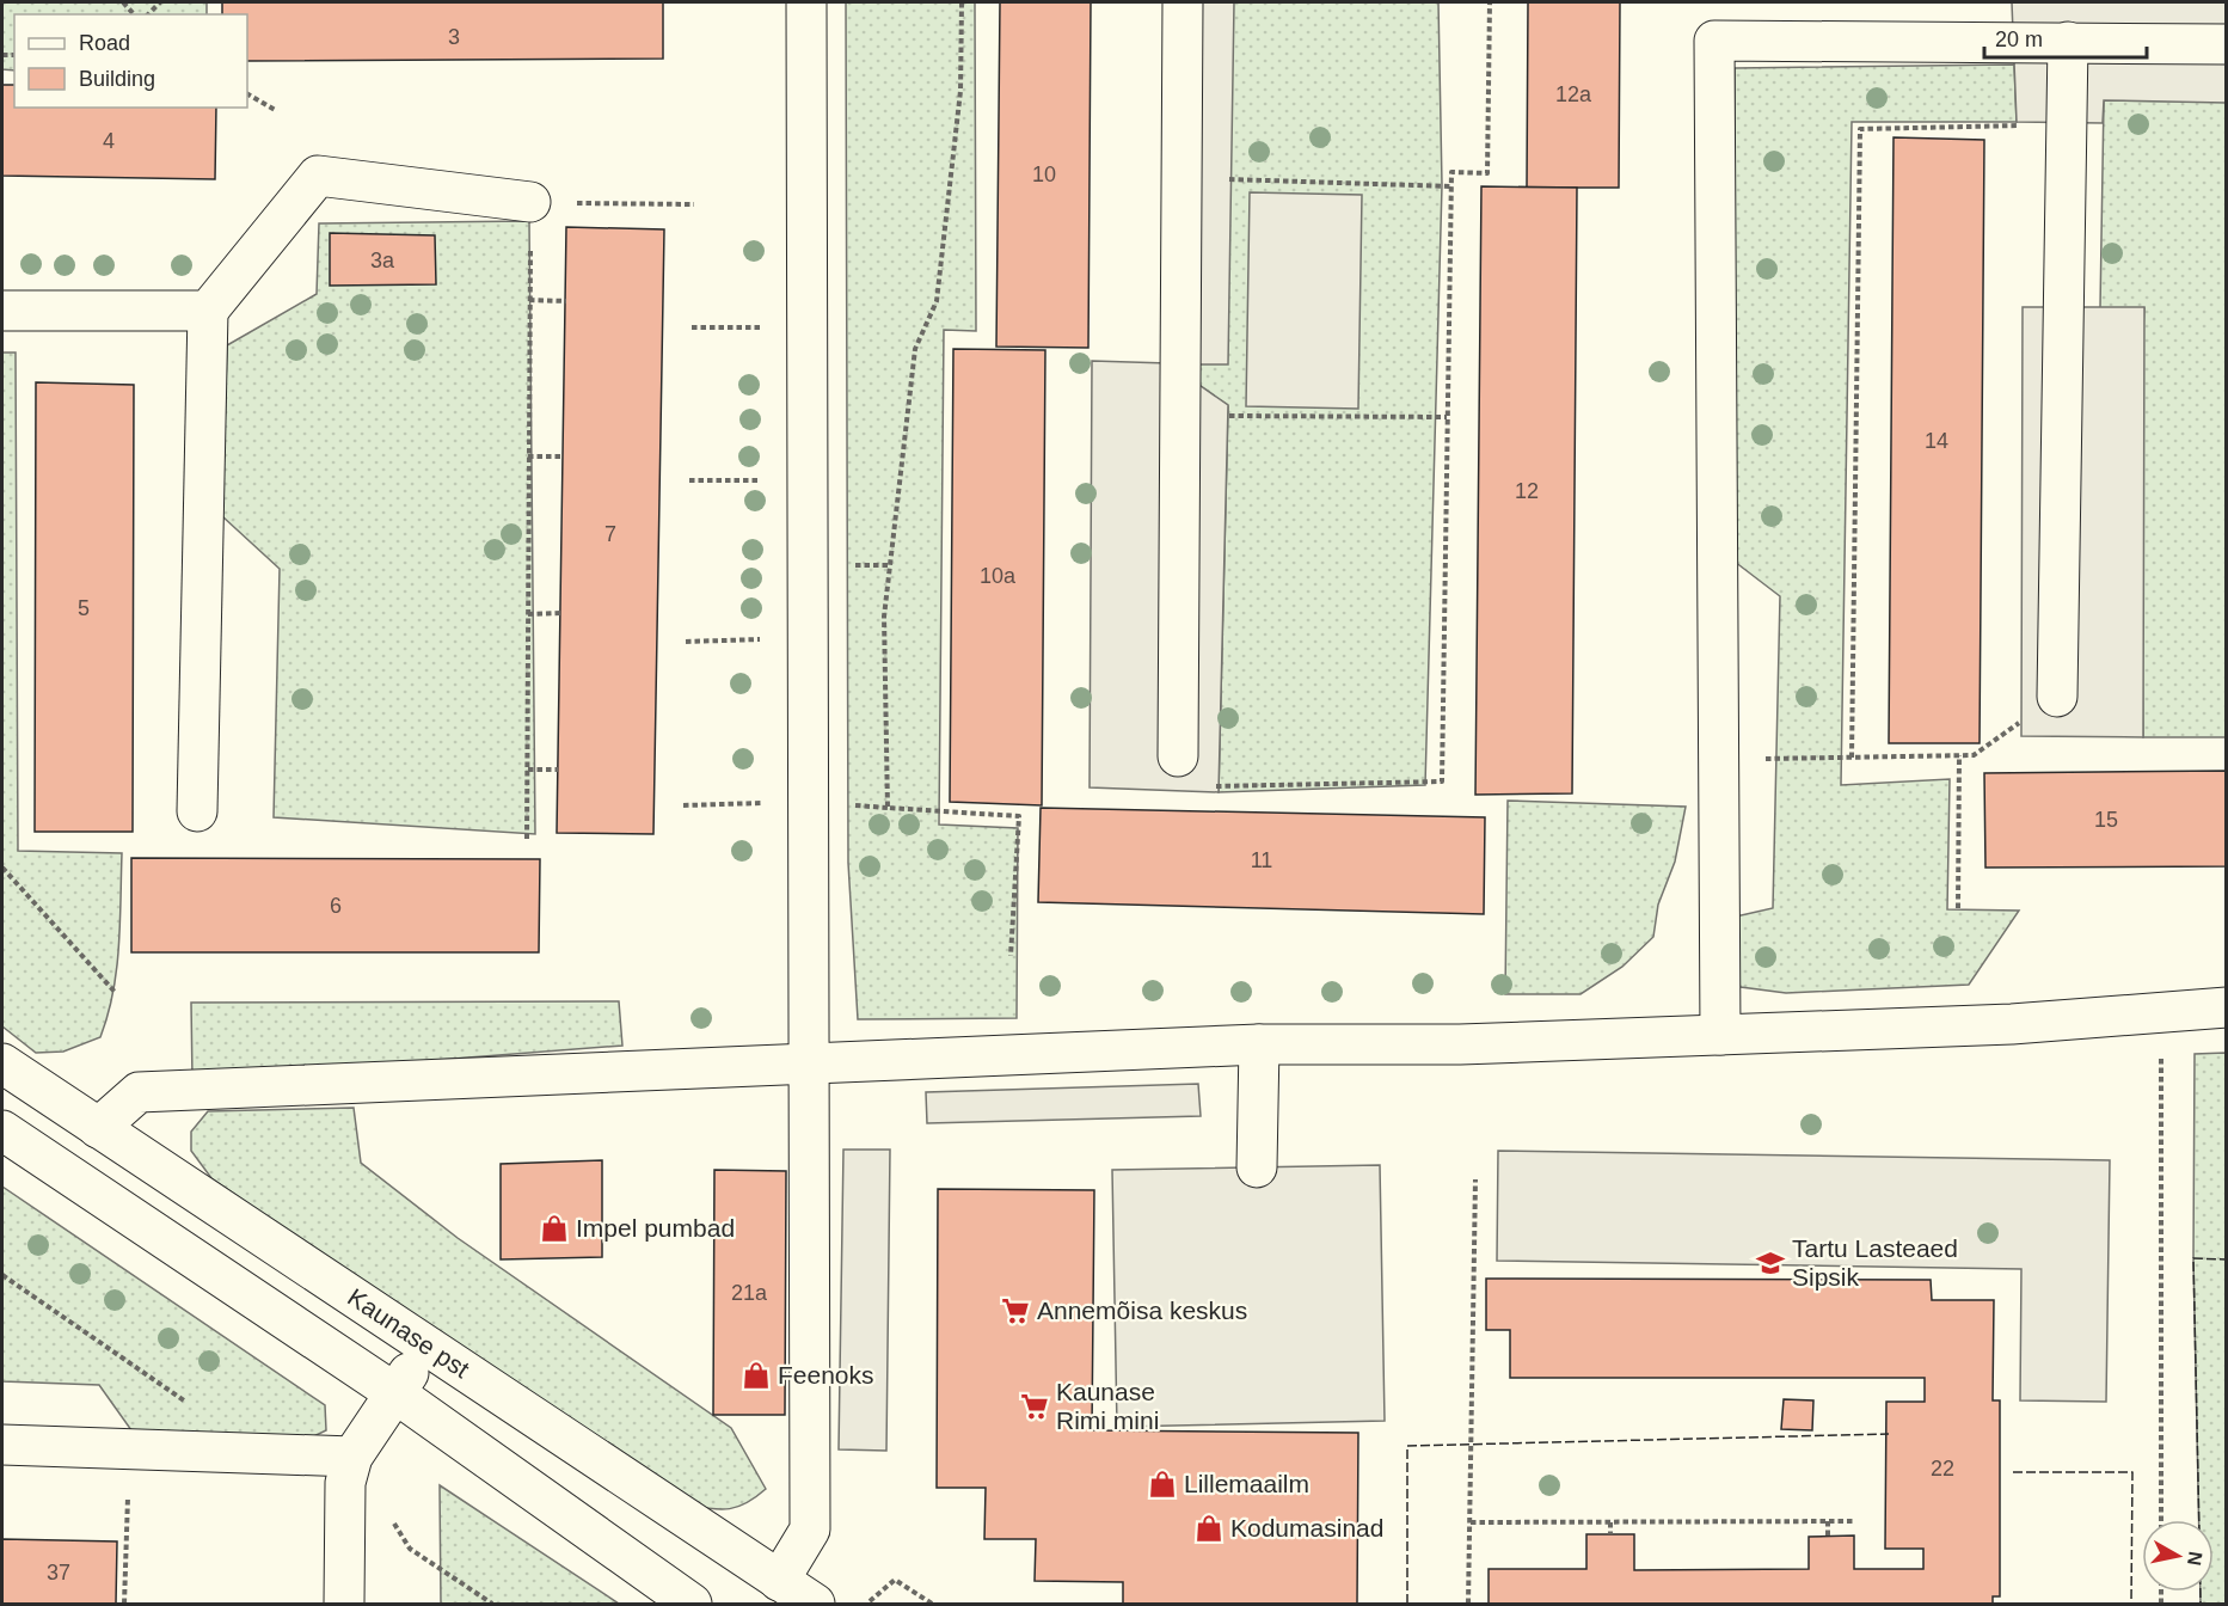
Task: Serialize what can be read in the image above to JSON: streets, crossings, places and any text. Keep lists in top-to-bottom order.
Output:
{
  "streets": {
    "street": ["Kaunase pst"]
  },
  "places": {
    "shop": [
      "Impel pumbad",
      "Feenoks",
      "Lillemaailm",
      "Kodumasinad"
    ],
    "school or university": ["Tartu Lasteaed Sipsik"],
    "supermarket": ["Annemõisa keskus", "Kaunase Rimi mini"]
  },
  "house_numbers": [
    "3",
    "12a",
    "4",
    "10",
    "3a",
    "14",
    "12",
    "7",
    "10a",
    "5",
    "15",
    "11",
    "6",
    "21a",
    "22",
    "37"
  ],
  "legend": ["Road", "Building"],
  "scale_bar": "20 m",
  "north": "right"
}
